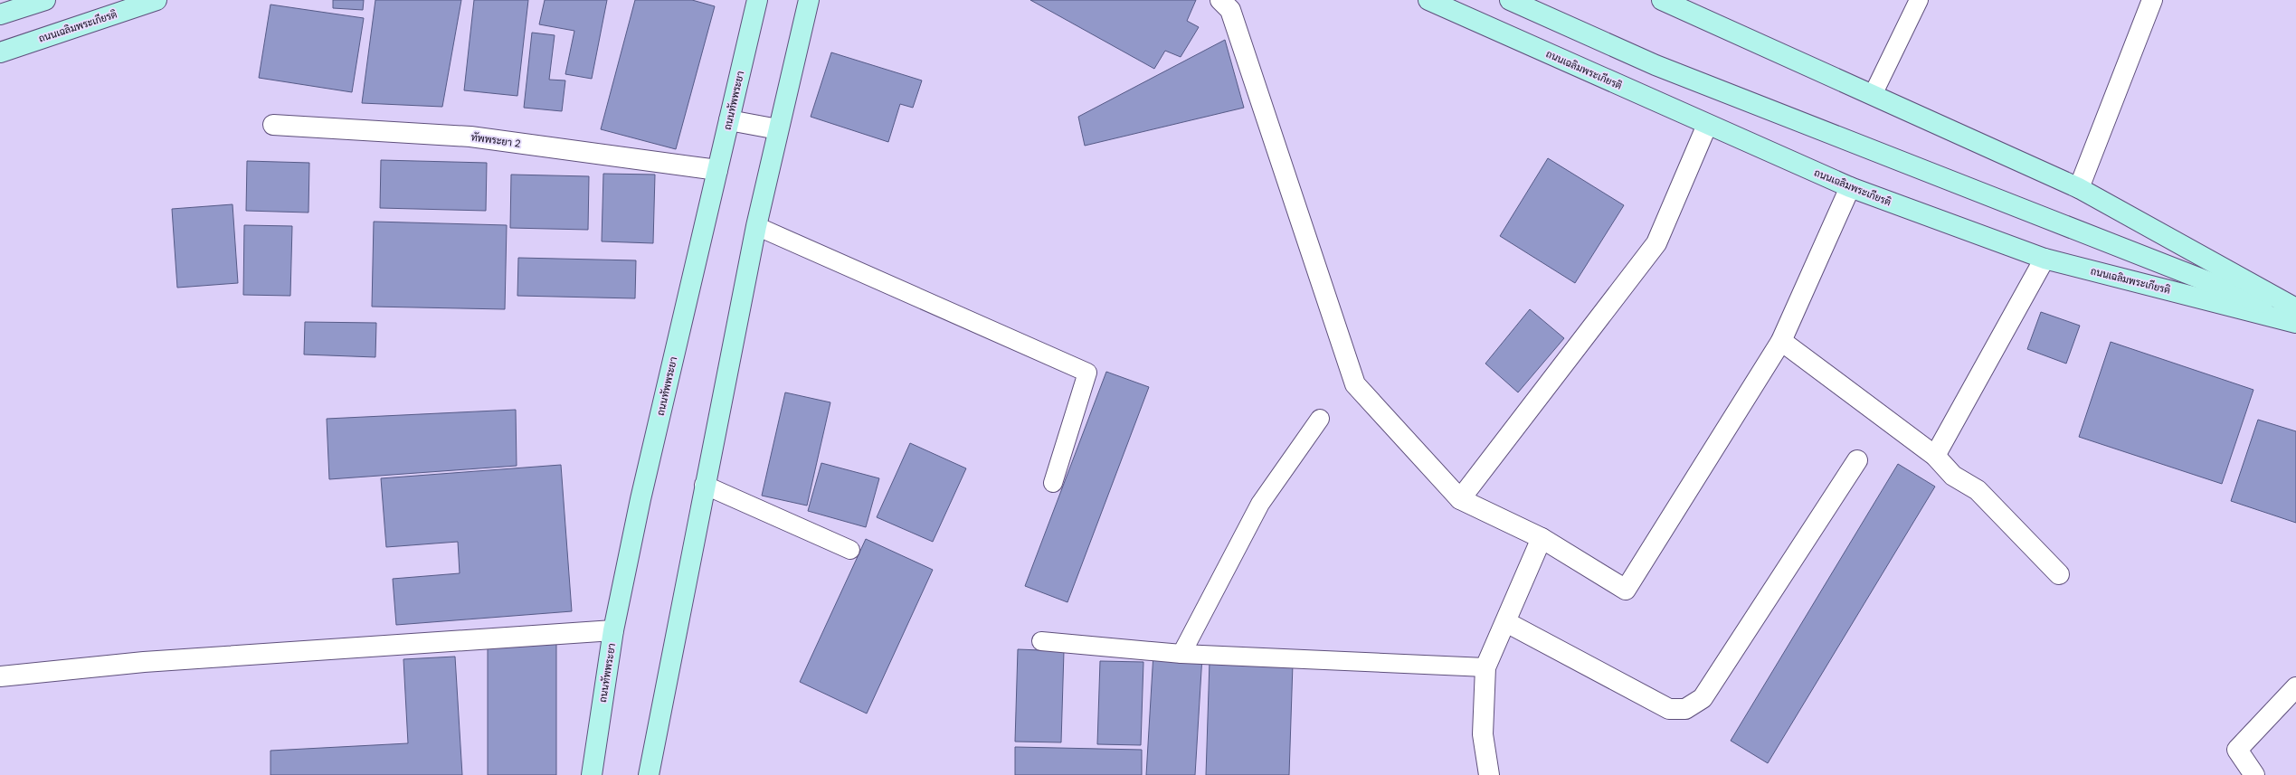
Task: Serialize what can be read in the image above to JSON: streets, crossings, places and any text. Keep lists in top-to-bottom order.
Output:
{
  "streets": {
    "main road": ["ถนนเฉลิมพระเกียรติ", "ถนนทัพพระยา"],
    "street": ["ทัพพระยา 2"]
  },
  "crossings": [
    ["ถนนทัพพระยา", "ทัพพระยา 2"]
  ]
}
